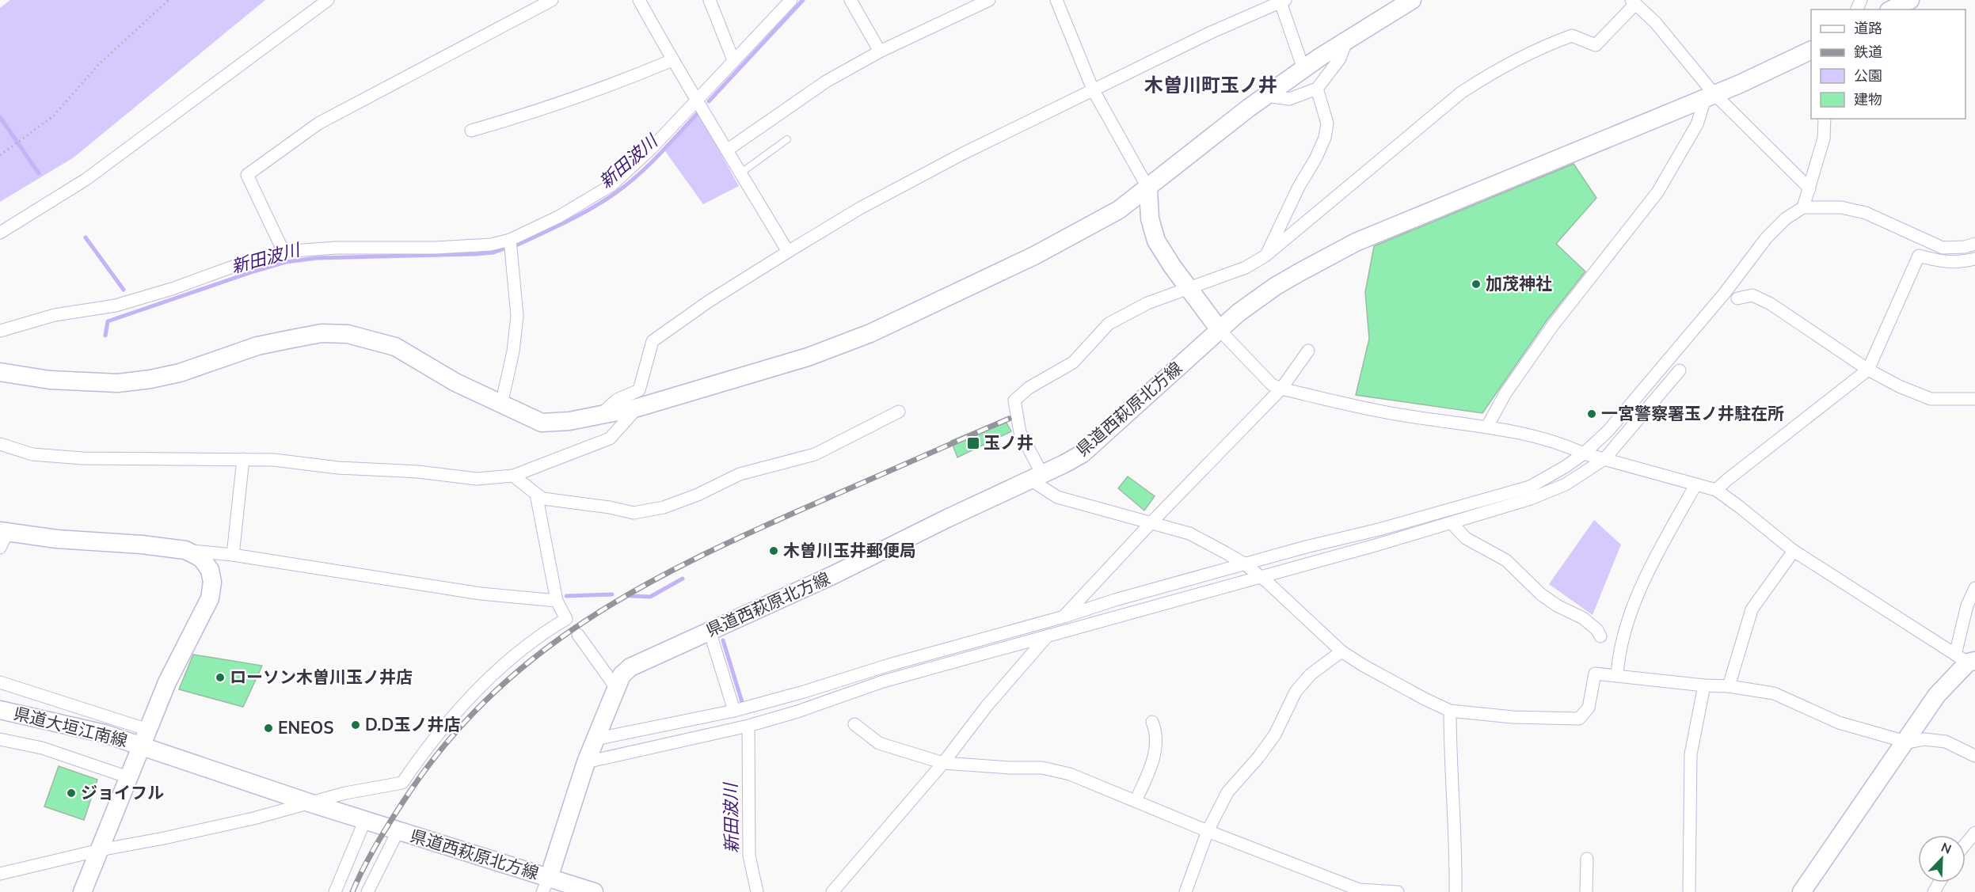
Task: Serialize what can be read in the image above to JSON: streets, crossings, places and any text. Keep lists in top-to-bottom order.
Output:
{
  "streets": {
    "street": ["県道西萩原北方線", "県道大垣江南線"]
  },
  "crossings": [
    ["県道西萩原北方線", "県道大垣江南線"]
  ],
  "districts": ["木曽川町玉ノ井"],
  "water": ["新田波川"],
  "places": {
    "other": [
      "加茂神社",
      "一宮警察署玉ノ井駐在所",
      "木曽川玉井郵便局",
      "ローソン木曽川玉ノ井店",
      "D.D玉ノ井店",
      "ENEOS",
      "ジョイフル"
    ],
    "transit": ["玉ノ井"]
  },
  "legend": [
    "道路",
    "鉄道",
    "公園",
    "建物"
  ],
  "north": "top right"
}
